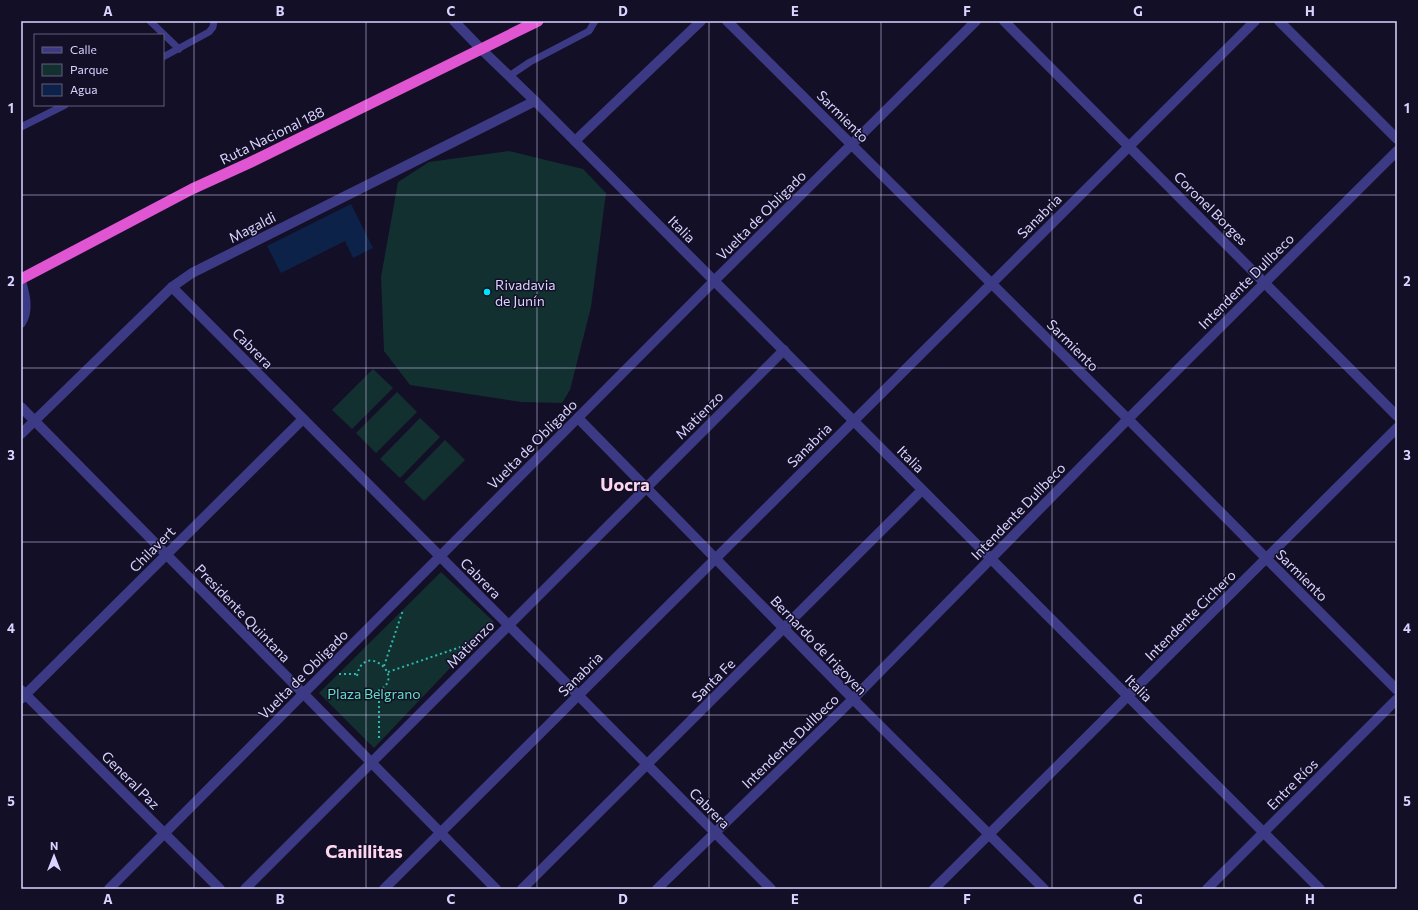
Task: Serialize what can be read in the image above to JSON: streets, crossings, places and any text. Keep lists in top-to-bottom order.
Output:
{
  "streets": {
    "highway": ["Ruta Nacional 188"],
    "street": [
      "Sarmiento",
      "Coronel Borges",
      "Vuelta de Obligado",
      "Sanabria",
      "Magaldi",
      "Italia",
      "Intendente Dullbeco",
      "Cabrera",
      "Matienzo",
      "Chilavert",
      "Presidente Quintana",
      "Intendente Cichero",
      "Bernardo de Irigoyen",
      "Santa Fe",
      "General Paz",
      "Entre Ríos"
    ]
  },
  "crossings": [
    ["Sarmiento", "Vuelta de Obligado"],
    ["Sarmiento", "Sanabria"],
    ["Sarmiento", "Intendente Dullbeco"],
    ["Sarmiento", "Intendente Cichero"],
    ["Ruta Nacional 188", "Italia"],
    ["Coronel Borges", "Sanabria"],
    ["Coronel Borges", "Intendente Dullbeco"],
    ["Vuelta de Obligado", "Italia"],
    ["Vuelta de Obligado", "Cabrera"],
    ["Vuelta de Obligado", "Presidente Quintana"],
    ["Vuelta de Obligado", "Bernardo de Irigoyen"],
    ["Vuelta de Obligado", "General Paz"],
    ["Sanabria", "Italia"],
    ["Sanabria", "Cabrera"],
    ["Sanabria", "Presidente Quintana"],
    ["Sanabria", "Bernardo de Irigoyen"],
    ["Magaldi", "Italia"],
    ["Magaldi", "Cabrera"],
    ["Magaldi", "Presidente Quintana"],
    ["Italia", "Intendente Dullbeco"],
    ["Italia", "Matienzo"],
    ["Italia", "Intendente Cichero"],
    ["Italia", "Santa Fe"],
    ["Italia", "Entre Ríos"],
    ["Intendente Dullbeco", "Cabrera"],
    ["Intendente Dullbeco", "Bernardo de Irigoyen"],
    ["Cabrera", "Matienzo"],
    ["Cabrera", "Chilavert"],
    ["Cabrera", "Santa Fe"],
    ["Matienzo", "Presidente Quintana"],
    ["Matienzo", "Bernardo de Irigoyen"],
    ["Chilavert", "Presidente Quintana"],
    ["Chilavert", "General Paz"],
    ["Intendente Cichero", "Bernardo de Irigoyen"],
    ["Bernardo de Irigoyen", "Santa Fe"]
  ],
  "districts": ["Uocra", "Canillitas"],
  "parks": ["Plaza Belgrano"],
  "places": ["Rivadavia de Junín"],
  "legend": ["Calle", "Parque", "Agua"],
  "north": "top",
  "grid": {
    "columns": [
      "A",
      "B",
      "C",
      "D",
      "E",
      "F",
      "G",
      "H"
    ],
    "rows": [
      "1",
      "2",
      "3",
      "4",
      "5"
    ]
  }
}
